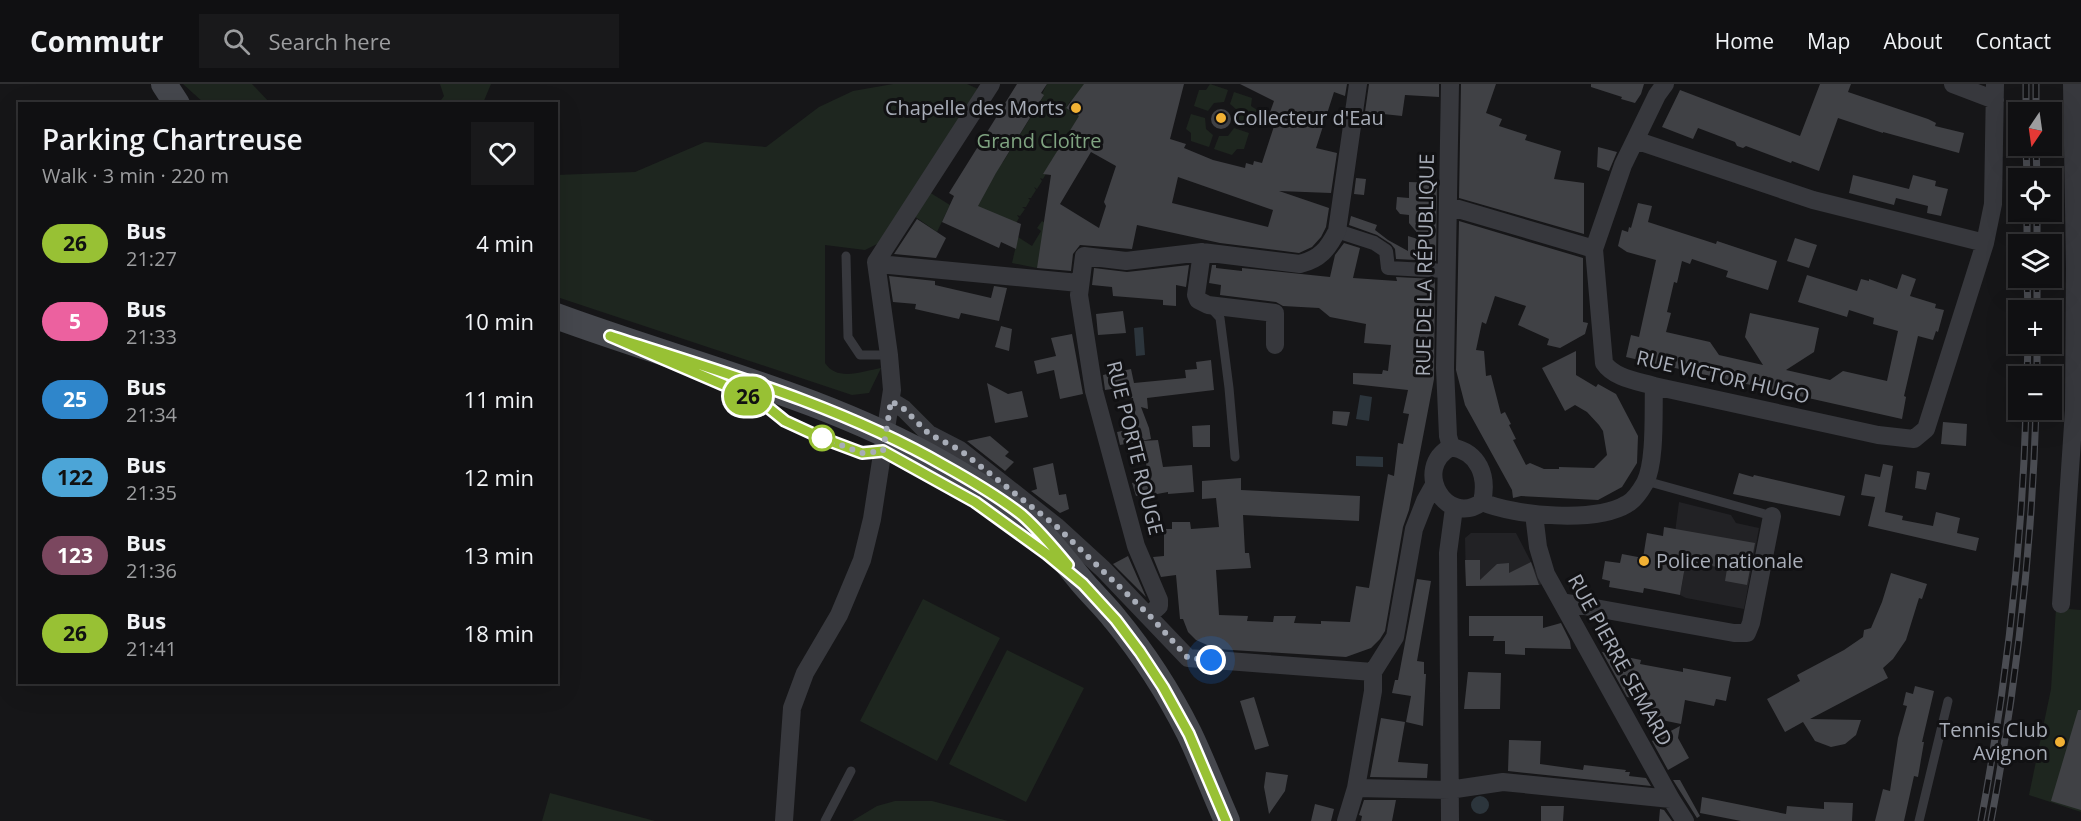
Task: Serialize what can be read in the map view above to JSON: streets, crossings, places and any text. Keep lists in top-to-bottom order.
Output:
{
  "streets": {
    "street": [
      "RUE DE LA RÉPUBLIQUE",
      "RUE VICTOR HUGO",
      "RUE PORTE ROUGE",
      "RUE PIERRE SEMARD"
    ]
  },
  "parks": ["Grand Cloître"],
  "places": [
    "Chapelle des Morts",
    "Collecteur d'Eau",
    "Police nationale",
    "Tennis Club Avignon"
  ],
  "lines": ["bus line 26"],
  "north": "bottom",
  "page": {
    "header": "Commutr",
    "search": "Search here",
    "nav": [
      "Home",
      "Map",
      "About",
      "Contact"
    ],
    "on_map": "26",
    "map_buttons": ["+", "−"],
    "heading": ["Parking Chartreuse", "Walk · 3 min · 220 m"],
    "list": [
      {
        "mark": "26",
        "name": "Bus",
        "note": "21:27",
        "value": "4 min"
      },
      {
        "mark": "5",
        "name": "Bus",
        "note": "21:33",
        "value": "10 min"
      },
      {
        "mark": "25",
        "name": "Bus",
        "note": "21:34",
        "value": "11 min"
      },
      {
        "mark": "122",
        "name": "Bus",
        "note": "21:35",
        "value": "12 min"
      },
      {
        "mark": "123",
        "name": "Bus",
        "note": "21:36",
        "value": "13 min"
      },
      {
        "mark": "26",
        "name": "Bus",
        "note": "21:41",
        "value": "18 min"
      }
    ]
  }
}
